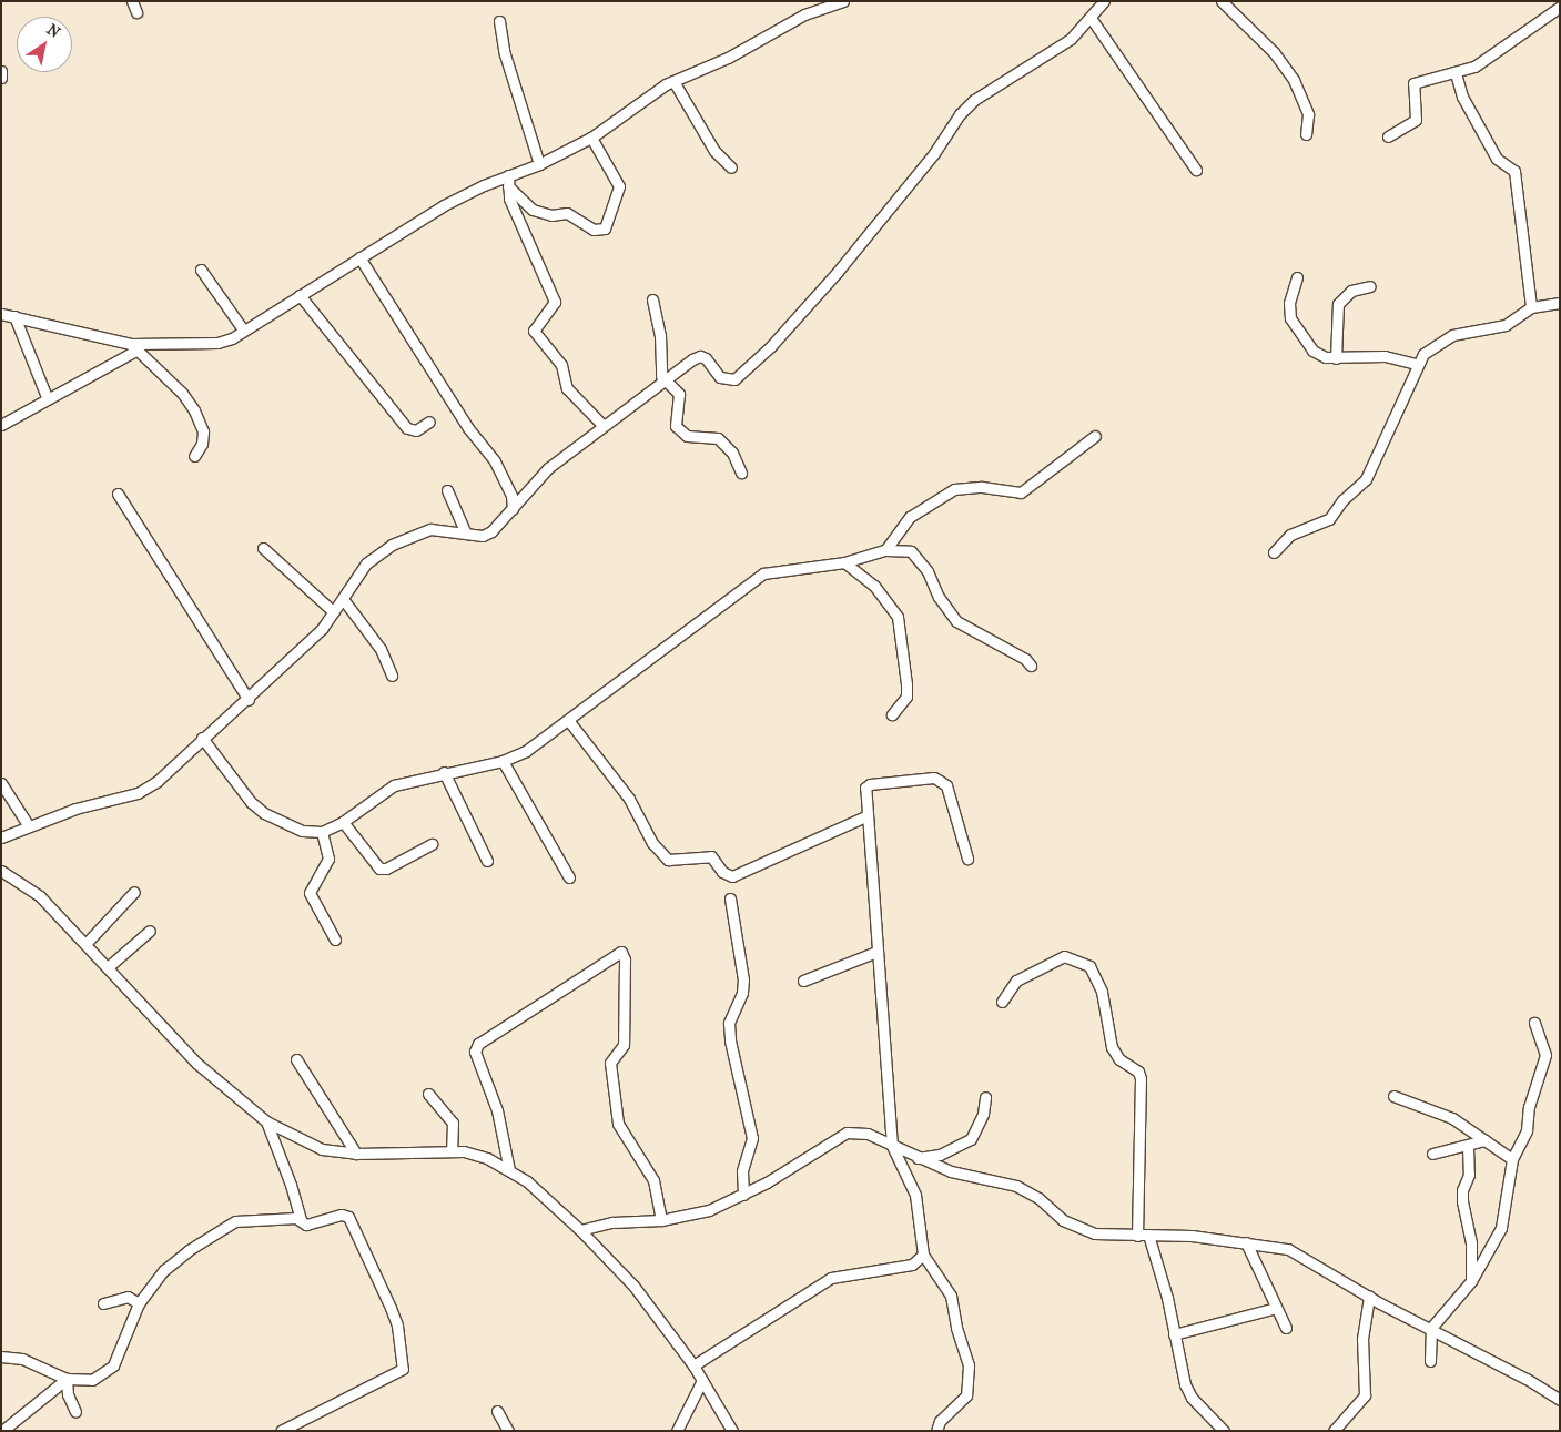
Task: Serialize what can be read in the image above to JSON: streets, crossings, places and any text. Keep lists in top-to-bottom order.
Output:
{
  "north": "top right"
}
